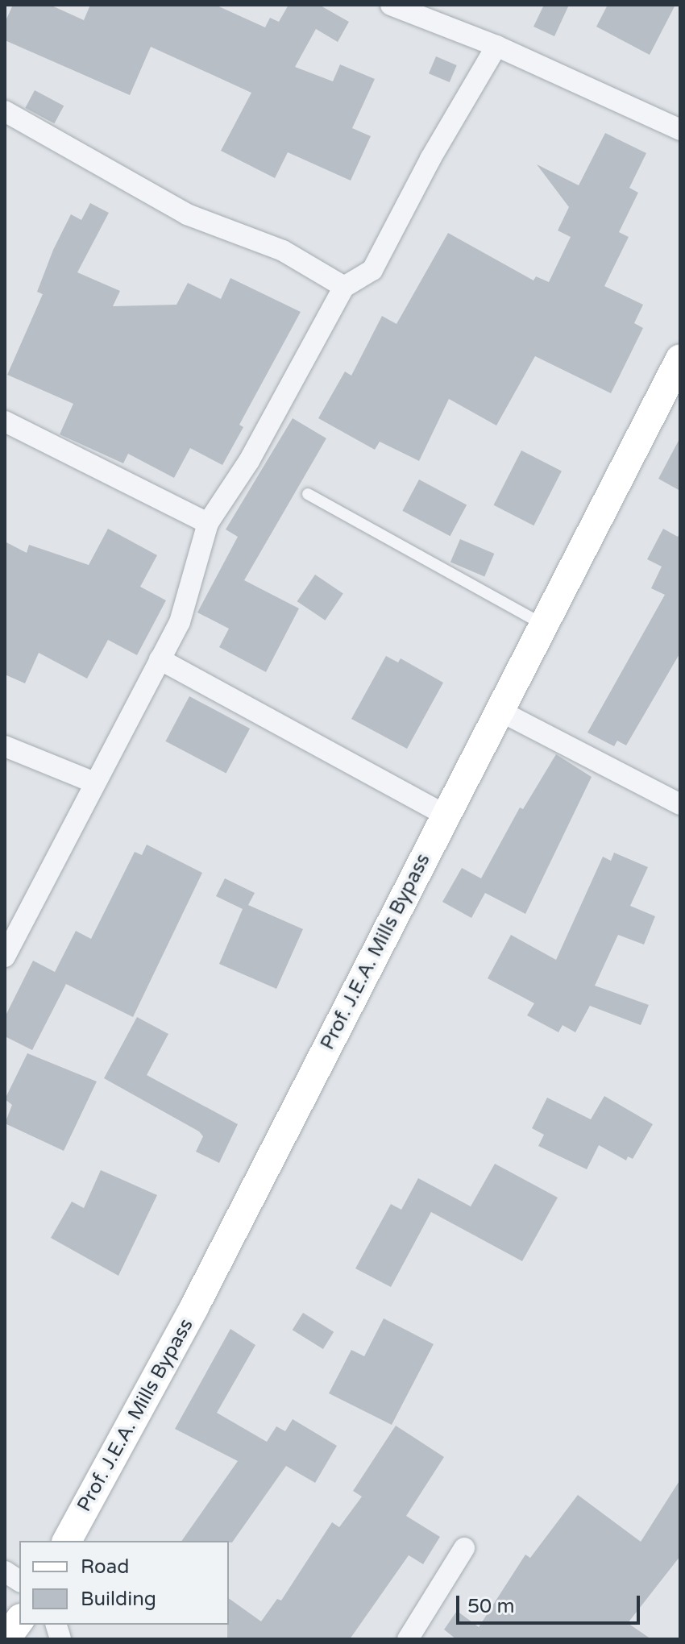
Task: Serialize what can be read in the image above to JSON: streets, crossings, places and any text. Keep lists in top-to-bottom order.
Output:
{
  "streets": {
    "street": ["Prof. J.E.A. Mills Bypass"]
  },
  "legend": ["Road", "Building"],
  "scale_bar": "50 m"
}
